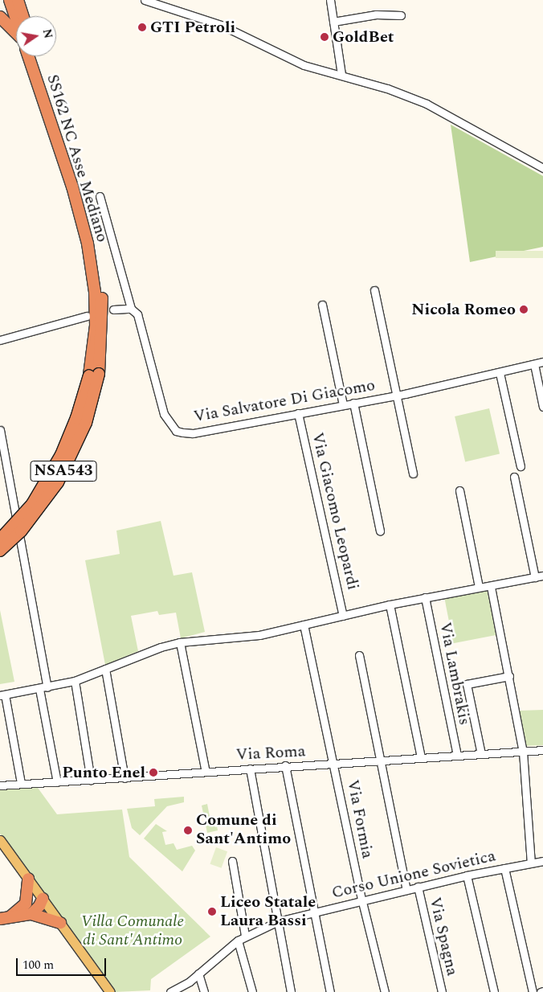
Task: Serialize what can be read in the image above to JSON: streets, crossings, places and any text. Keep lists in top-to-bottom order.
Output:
{
  "streets": {
    "highway": ["SS162 NC Asse Mediano", "NSA543"],
    "street": [
      "Via Salvatore Di Giacomo",
      "Via Giacomo Leopardi",
      "Via Lambrakis",
      "Via Roma",
      "Via Formia",
      "Corso Unione Sovietica",
      "Via Spagna"
    ]
  },
  "crossings": [
    ["SS162 NC Asse Mediano", "NSA543"],
    ["Via Salvatore Di Giacomo", "Via Giacomo Leopardi"],
    ["Via Lambrakis", "Via Roma"],
    ["Via Roma", "Via Formia"],
    ["Via Formia", "Corso Unione Sovietica"],
    ["Corso Unione Sovietica", "Via Spagna"]
  ],
  "parks": ["Villa Comunale di Sant'Antimo"],
  "places": [
    "GTI Petroli",
    "GoldBet",
    "Nicola Romeo",
    "Punto Enel",
    "Comune di Sant'Antimo",
    "Liceo Statale Laura Bassi"
  ],
  "scale_bar": "100 m",
  "north": "right"
}
